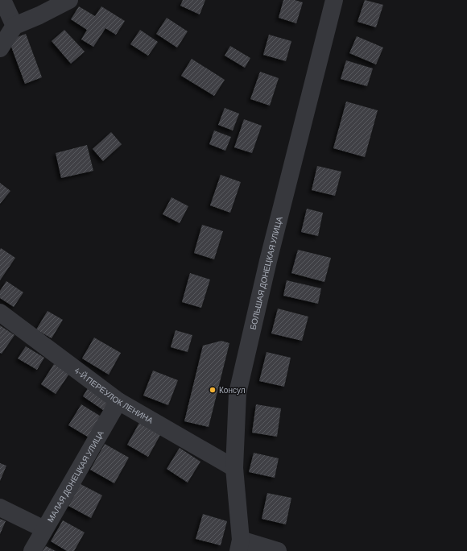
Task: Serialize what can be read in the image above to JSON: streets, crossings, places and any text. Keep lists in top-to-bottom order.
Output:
{
  "streets": {
    "street": ["БОЛЬШАЯ ДОНЕЦКАЯ УЛИЦА", "4-Й ПЕРЕУЛОК ЛЕНИНА", "МАЛАЯ ДОНЕЦКАЯ УЛИЦА"]
  },
  "crossings": [
    ["БОЛЬШАЯ ДОНЕЦКАЯ УЛИЦА", "4-Й ПЕРЕУЛОК ЛЕНИНА"],
    ["4-Й ПЕРЕУЛОК ЛЕНИНА", "МАЛАЯ ДОНЕЦКАЯ УЛИЦА"]
  ],
  "places": ["Консул"]
}
